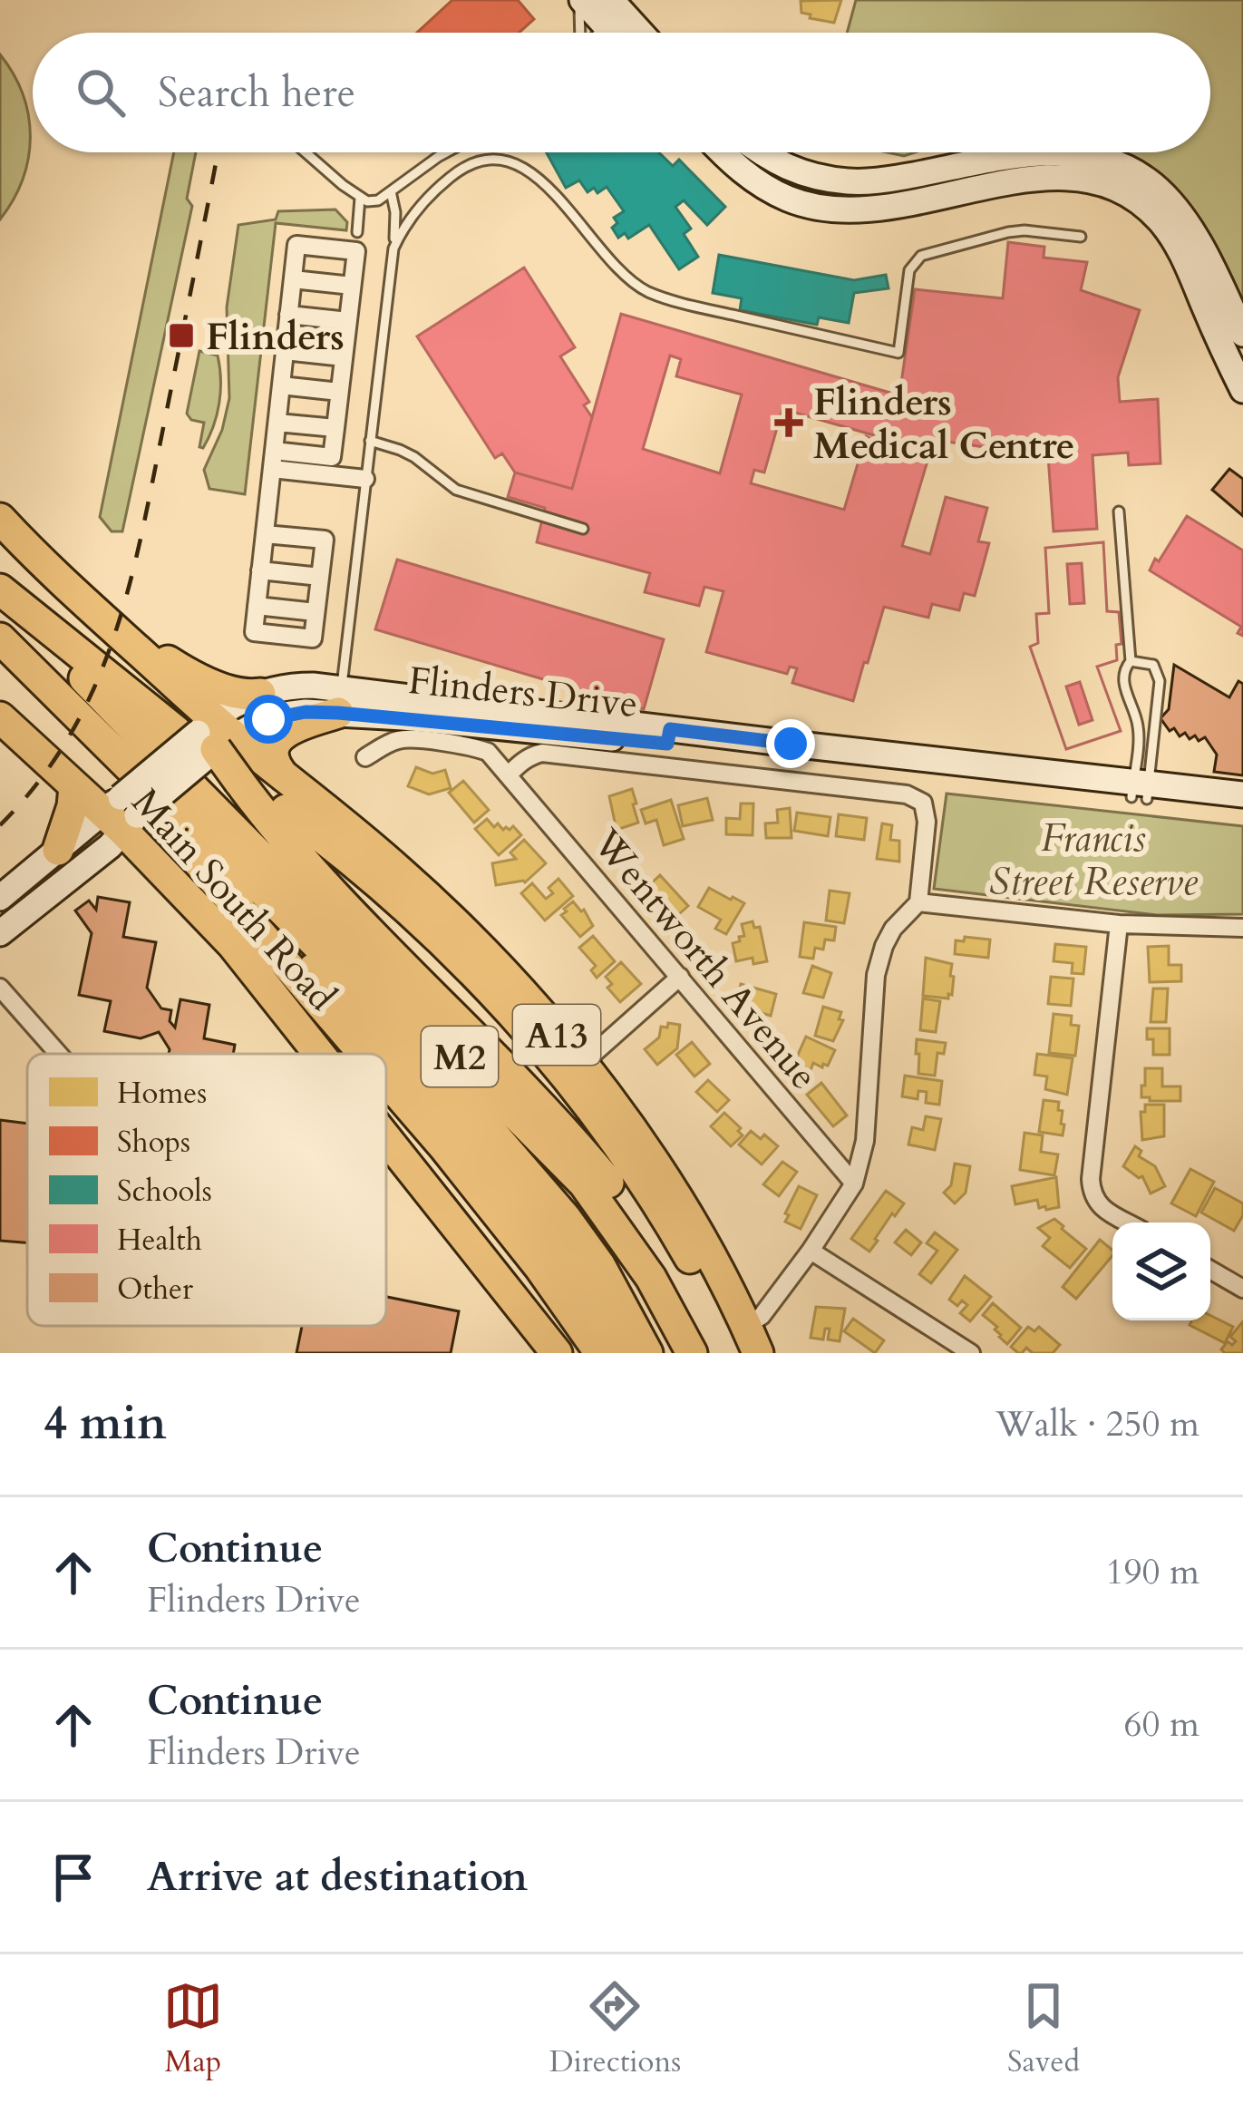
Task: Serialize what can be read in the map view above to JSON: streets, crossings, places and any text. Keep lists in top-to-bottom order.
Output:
{
  "streets": {
    "highway": ["Main South Road", "A13", "M2"],
    "street": ["Flinders Drive", "Wentworth Avenue"]
  },
  "crossings": [
    ["Flinders Drive", "Main South Road"],
    ["Flinders Drive", "M2"],
    ["Main South Road", "M2"]
  ],
  "parks": ["Francis Street Reserve"],
  "places": {
    "transit": ["Flinders"],
    "health": ["Flinders Medical Centre"]
  },
  "legend": [
    "Homes",
    "Shops",
    "Schools",
    "Health",
    "Other"
  ],
  "page": {
    "search": "Search here",
    "heading": ["4 min", "Walk · 250 m"],
    "list": [
      ["Continue", "Flinders Drive", "190 m"],
      ["Continue", "Flinders Drive", "60 m"],
      "Arrive at destination"
    ],
    "nav": ["Map", "Directions", "Saved"]
  }
}
